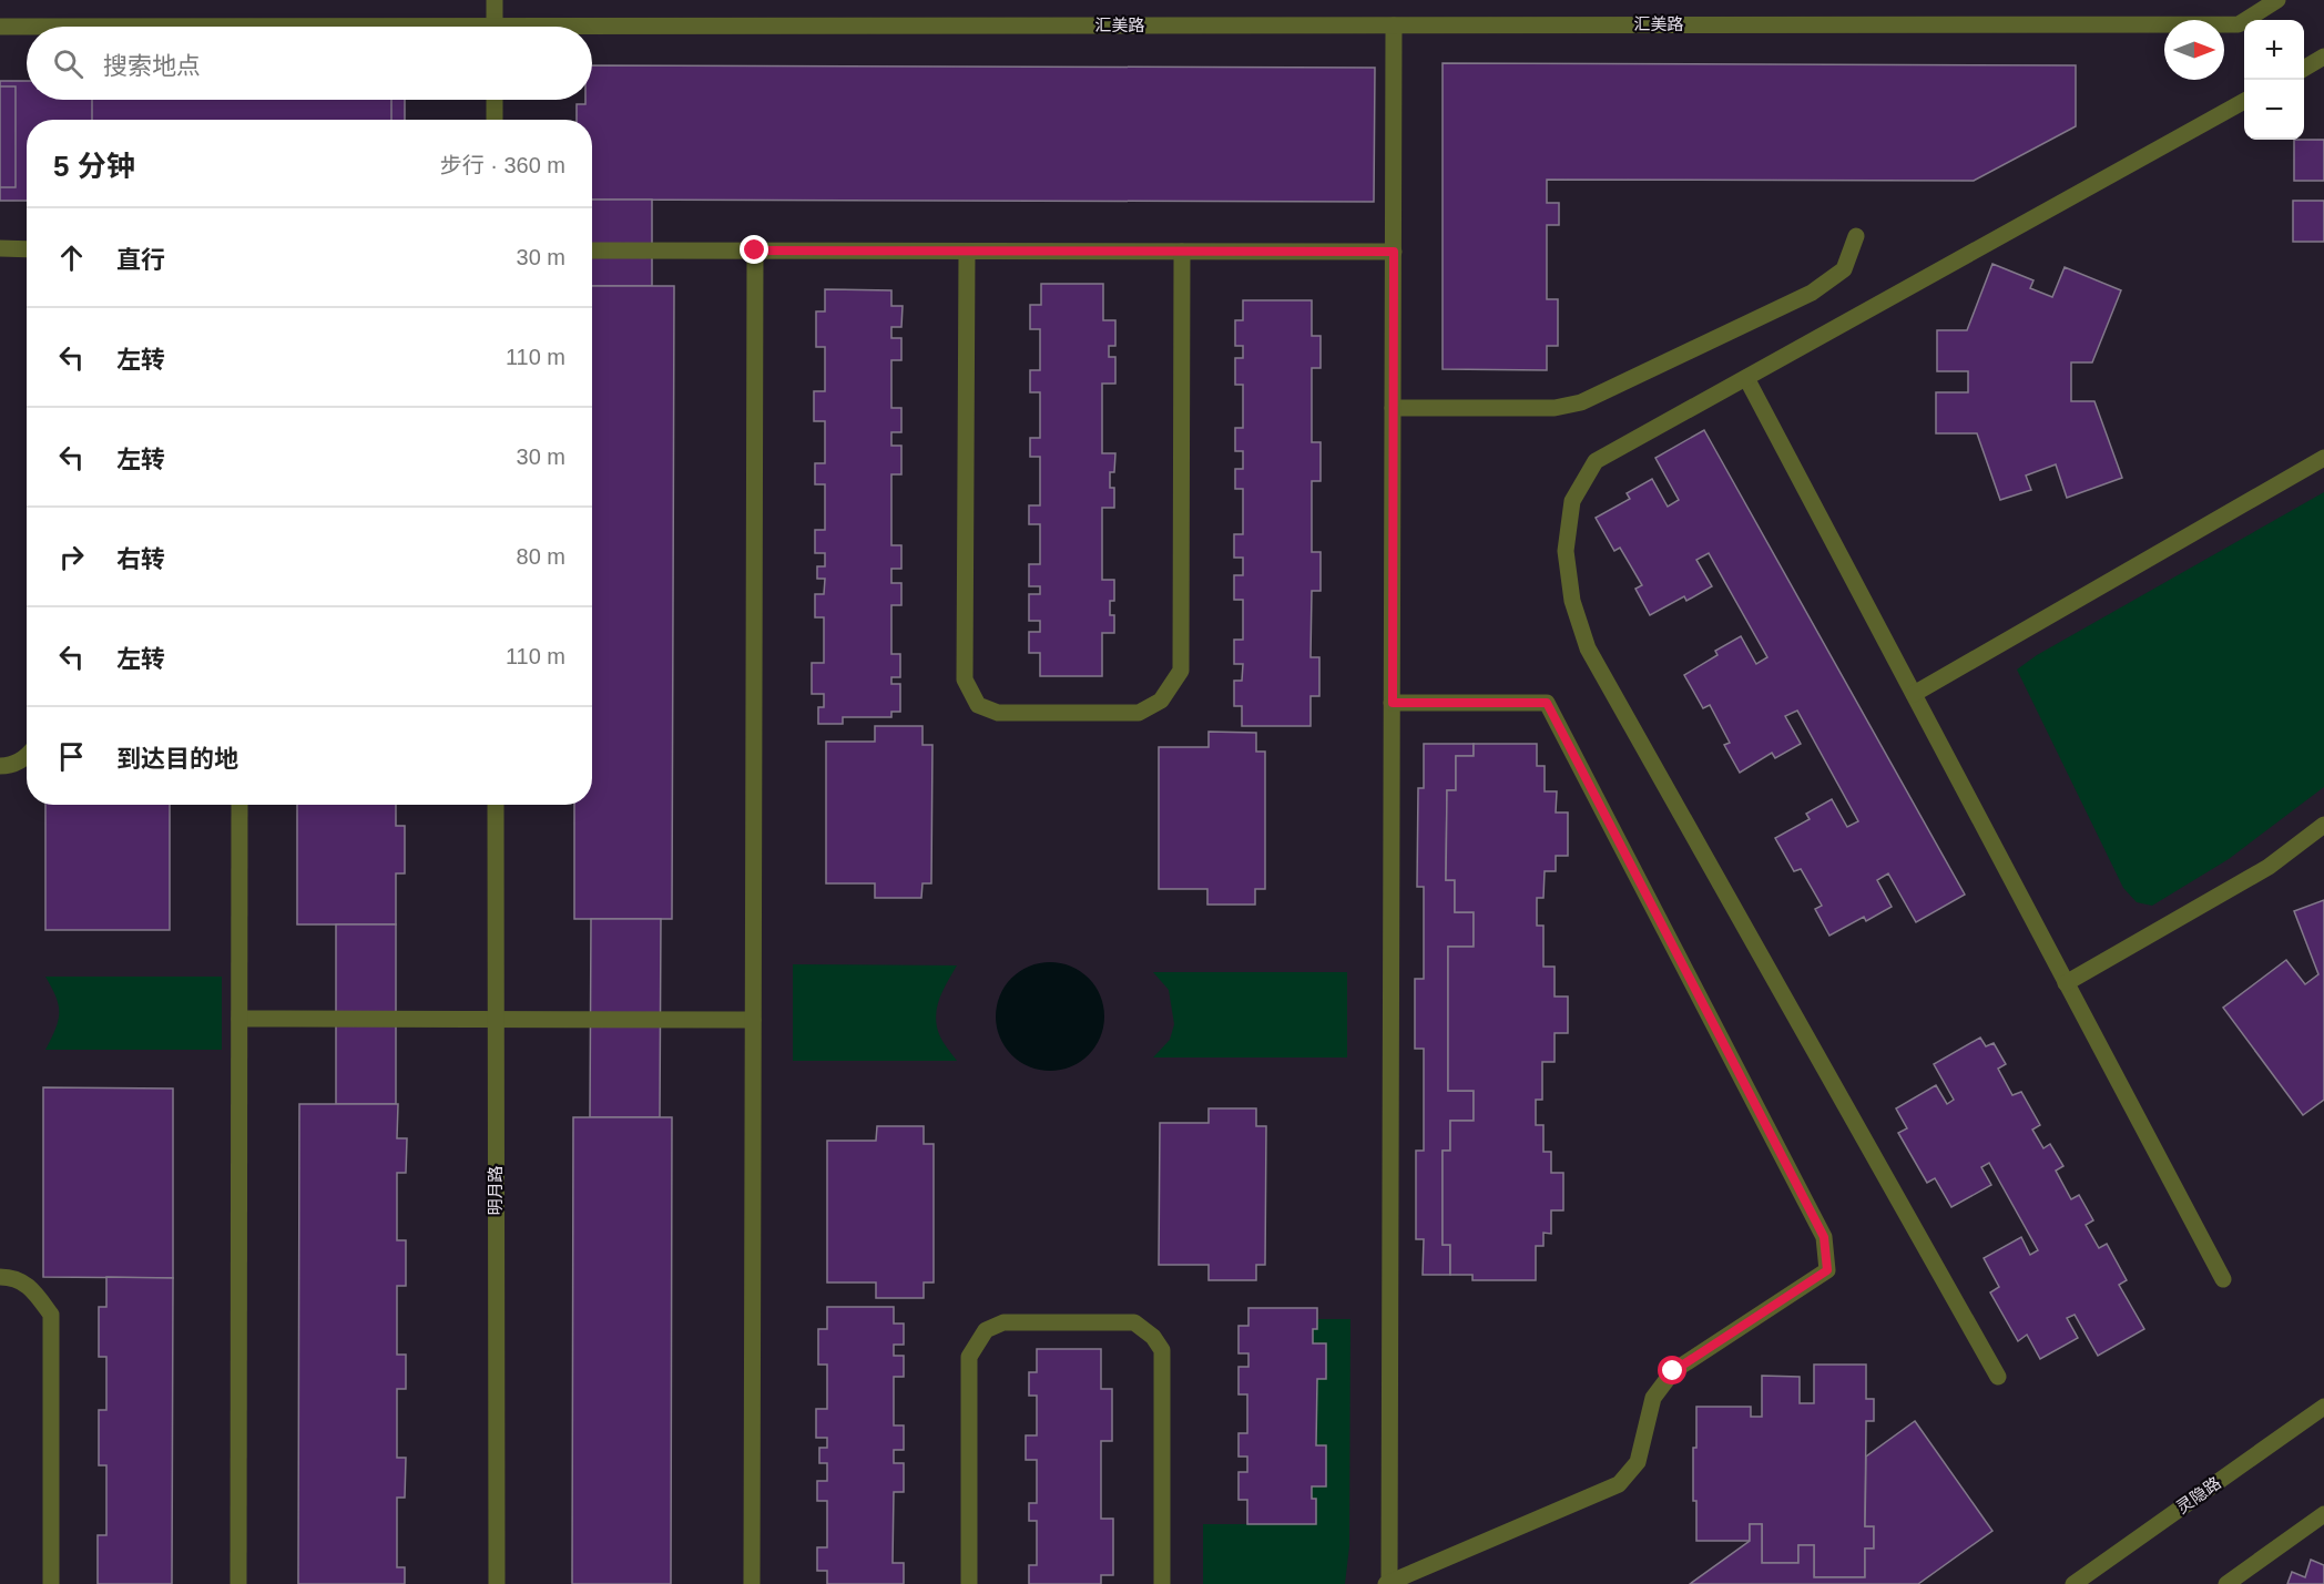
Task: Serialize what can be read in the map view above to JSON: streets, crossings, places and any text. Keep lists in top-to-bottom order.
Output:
{
  "streets": {
    "street": ["汇美路", "明月路", "灵隐路"]
  },
  "north": "right",
  "page": {
    "map_buttons": ["+", "−"],
    "search": "搜索地点",
    "heading": ["5 分钟", "步行 · 360 m"],
    "list": [
      ["直行", "30 m"],
      ["左转", "110 m"],
      ["左转", "30 m"],
      ["右转", "80 m"],
      ["左转", "110 m"],
      "到达目的地"
    ]
  }
}
